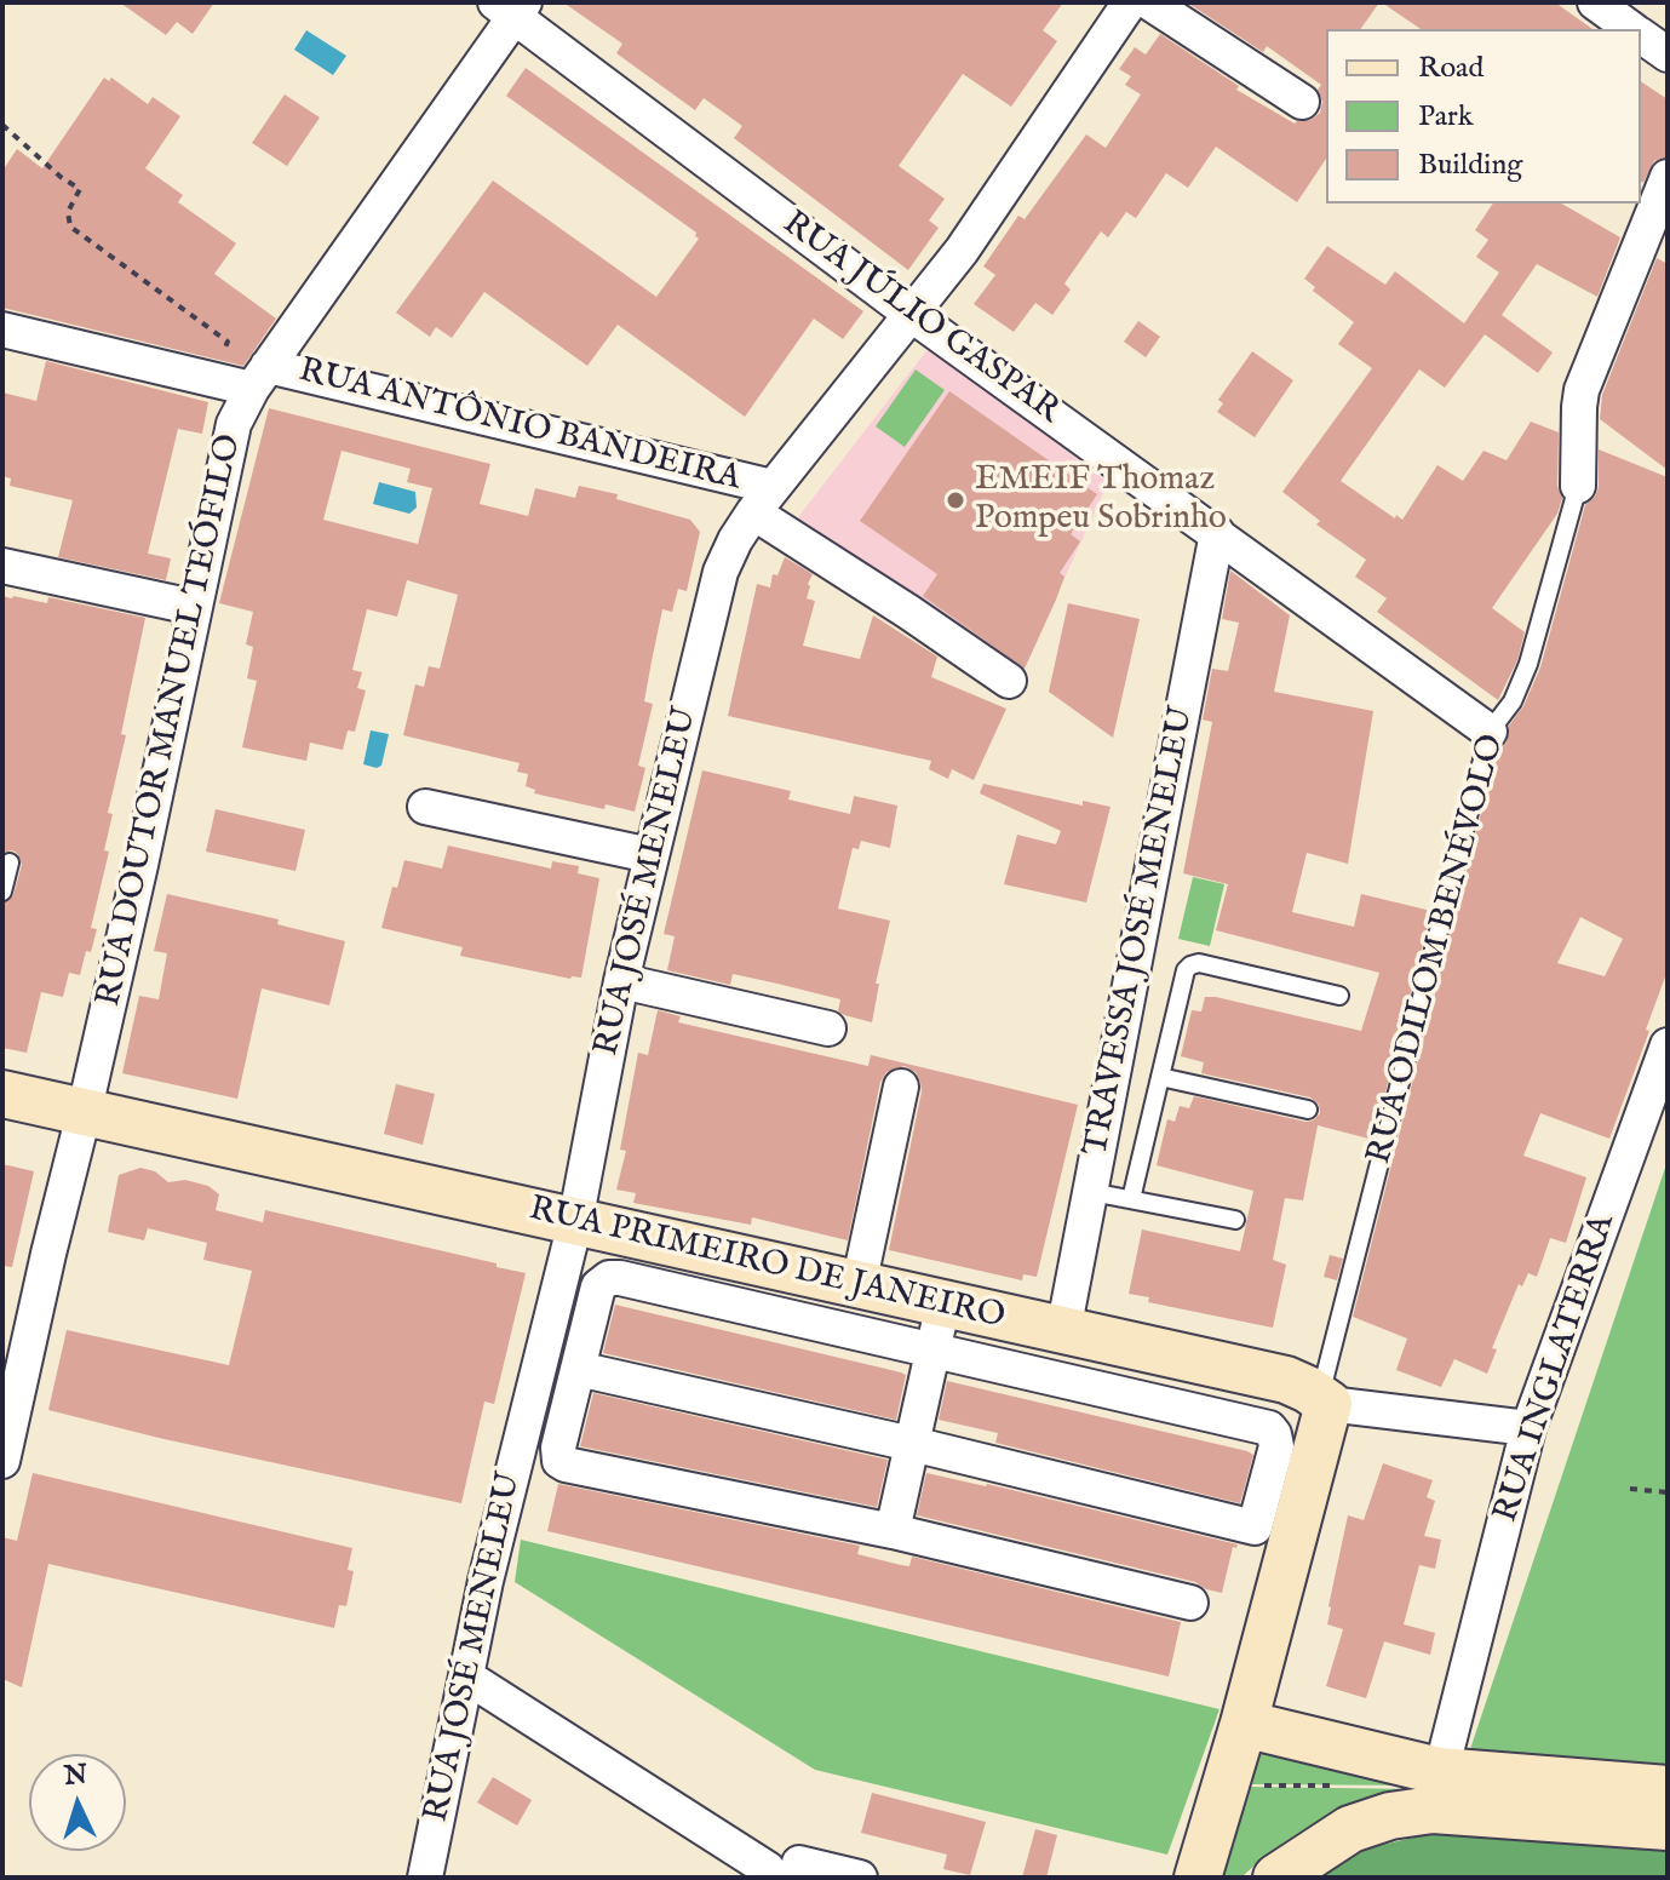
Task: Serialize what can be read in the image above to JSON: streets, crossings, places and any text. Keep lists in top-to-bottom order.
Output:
{
  "streets": {
    "street": [
      "RUA JÚLIO GASPAR",
      "RUA ANTÔNIO BANDEIRA",
      "RUA DOUTOR MANUEL TEÓFILO",
      "RUA JOSÉ MENELEU",
      "TRAVESSA JOSÉ MENELEU",
      "RUA ODILOM BENÉVOLO",
      "RUA PRIMEIRO DE JANEIRO",
      "RUA INGLATERRA"
    ]
  },
  "crossings": [
    ["RUA JÚLIO GASPAR", "RUA DOUTOR MANUEL TEÓFILO"],
    ["RUA JÚLIO GASPAR", "RUA JOSÉ MENELEU"],
    ["RUA JÚLIO GASPAR", "TRAVESSA JOSÉ MENELEU"],
    ["RUA JÚLIO GASPAR", "RUA ODILOM BENÉVOLO"],
    ["RUA ANTÔNIO BANDEIRA", "RUA DOUTOR MANUEL TEÓFILO"],
    ["RUA ANTÔNIO BANDEIRA", "RUA JOSÉ MENELEU"],
    ["RUA DOUTOR MANUEL TEÓFILO", "RUA PRIMEIRO DE JANEIRO"],
    ["RUA JOSÉ MENELEU", "RUA PRIMEIRO DE JANEIRO"],
    ["TRAVESSA JOSÉ MENELEU", "RUA PRIMEIRO DE JANEIRO"],
    ["RUA ODILOM BENÉVOLO", "RUA PRIMEIRO DE JANEIRO"],
    ["RUA PRIMEIRO DE JANEIRO", "RUA INGLATERRA"]
  ],
  "places": ["EMEIF Thomaz Pompeu Sobrinho"],
  "legend": ["Road", "Park", "Building"],
  "north": "top"
}
